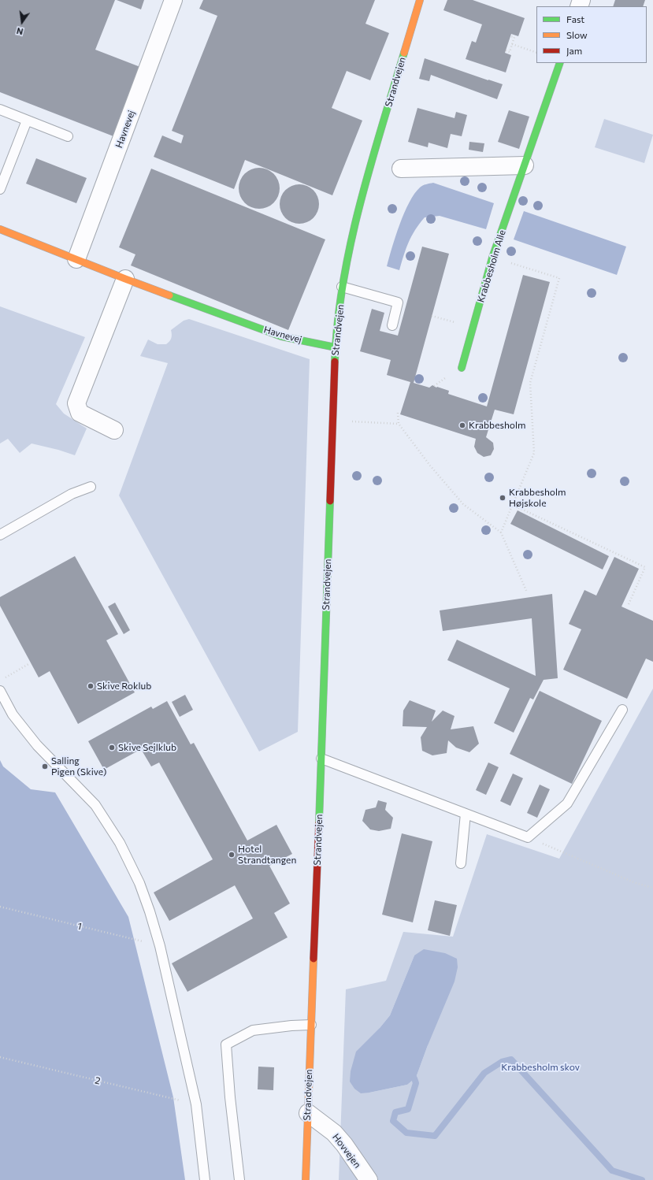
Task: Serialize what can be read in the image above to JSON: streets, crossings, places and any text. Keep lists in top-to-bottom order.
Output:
{
  "streets": {
    "street": [
      "Strandvejen",
      "Havnevej",
      "Krabbesholm Alle",
      "Hovvejen"
    ],
    "path": ["1", "2"]
  },
  "crossings": [
    ["Strandvejen", "Havnevej"],
    ["Strandvejen", "Hovvejen"]
  ],
  "parks": ["Krabbesholm skov"],
  "places": [
    "Krabbesholm",
    "Krabbesholm Højskole",
    "Skive Roklub",
    "Skive Sejlklub",
    "Salling Pigen (Skive)",
    "Hotel Strandtangen"
  ],
  "legend": ["Fast", "Slow", "Jam"],
  "north": "bottom"
}
